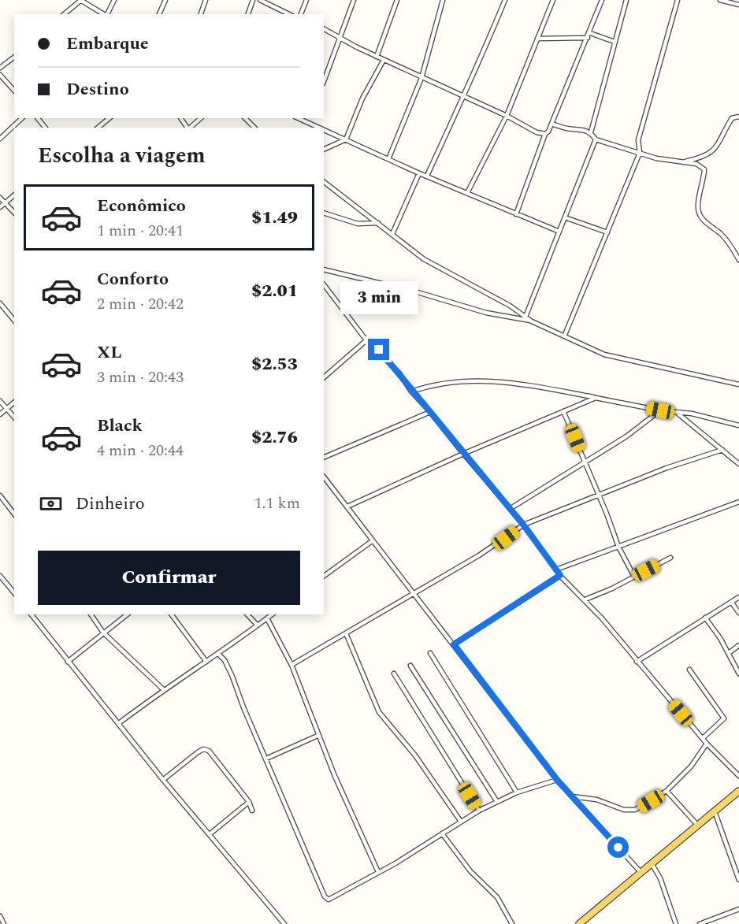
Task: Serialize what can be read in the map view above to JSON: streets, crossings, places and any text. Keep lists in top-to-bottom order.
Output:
{
  "page": {
    "banner": ["Embarque", "Destino"],
    "heading": "Escolha a viagem",
    "list": [
      {
        "name": "Econômico",
        "note": "1 min · 20:41",
        "value": "$1.49"
      },
      {
        "name": "Conforto",
        "note": "2 min · 20:42",
        "value": "$2.01"
      },
      {
        "name": "XL",
        "note": "3 min · 20:43",
        "value": "$2.53"
      },
      {
        "name": "Black",
        "note": "4 min · 20:44",
        "value": "$2.76"
      }
    ],
    "bubble": "3 min",
    "pay": ["Dinheiro", "1.1 km"],
    "buttons": "Confirmar"
  }
}
